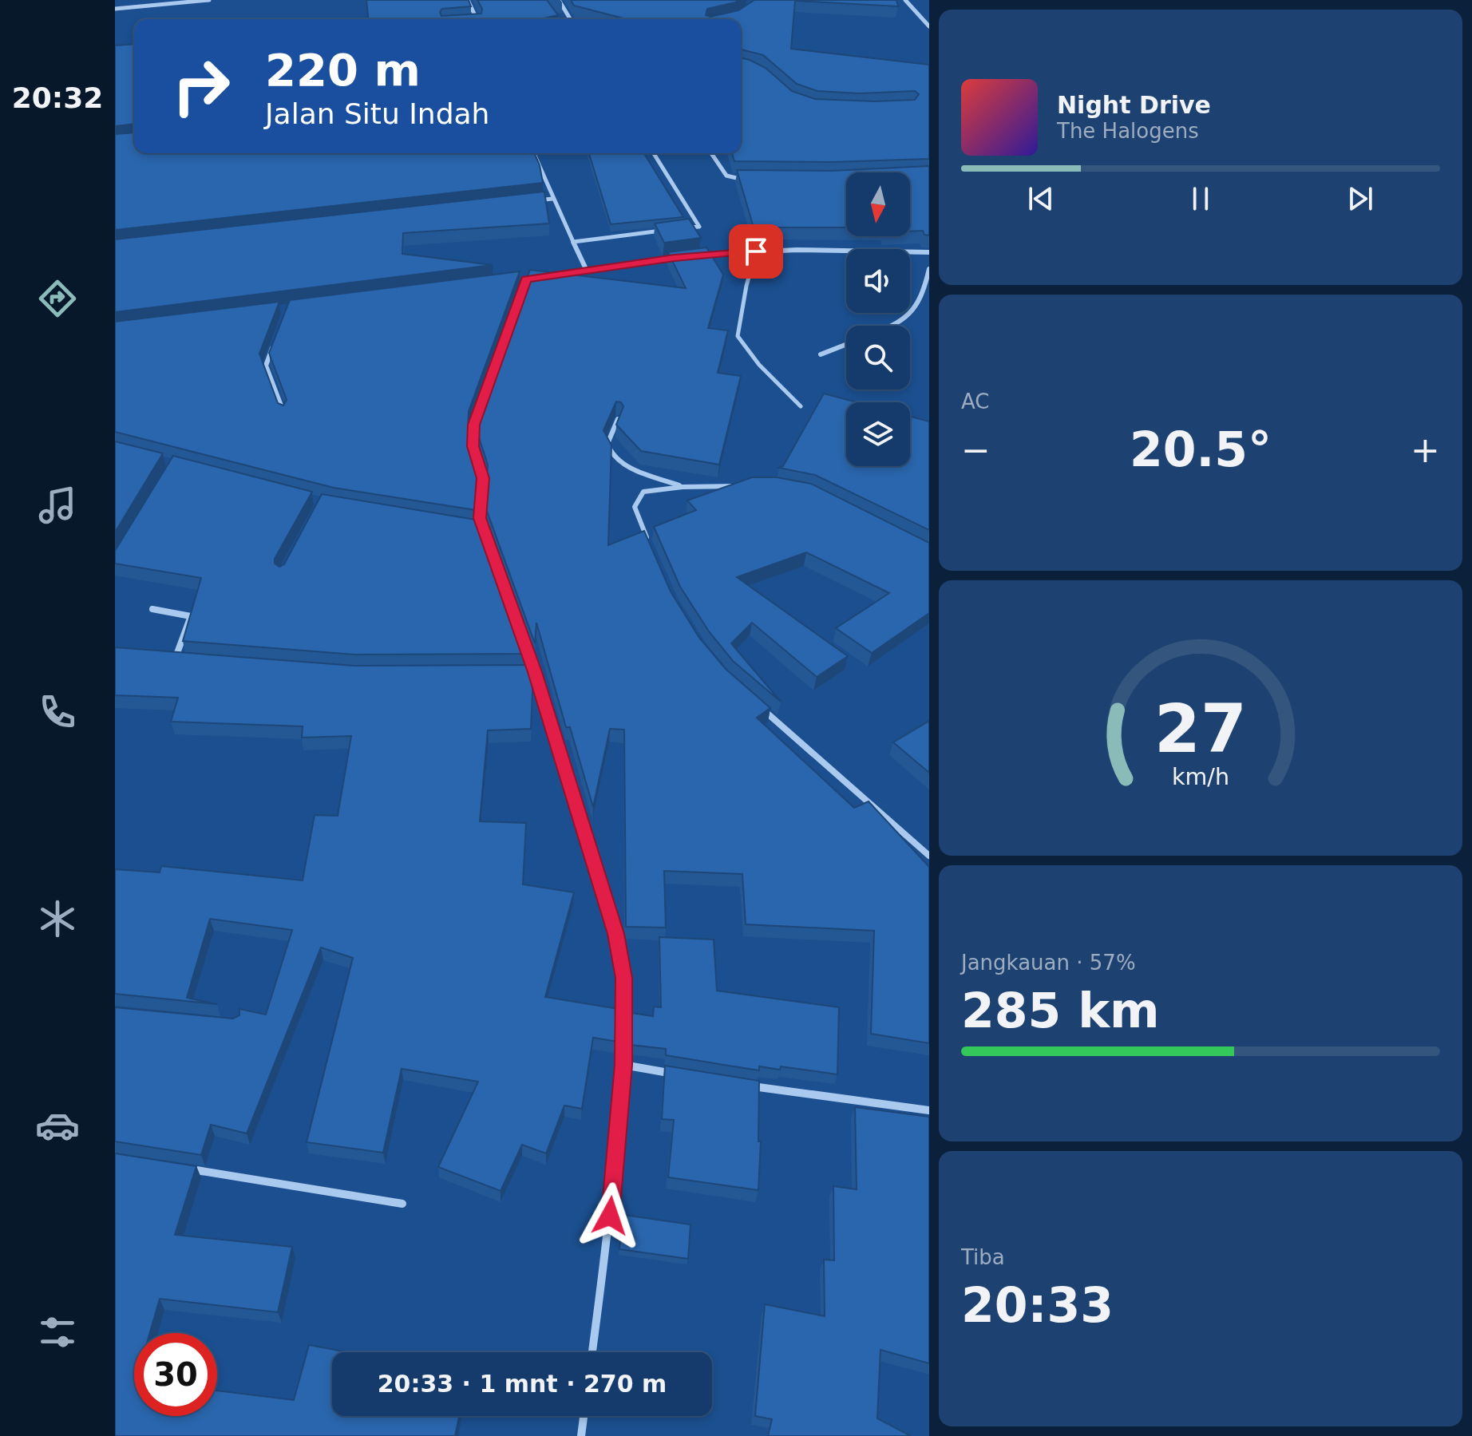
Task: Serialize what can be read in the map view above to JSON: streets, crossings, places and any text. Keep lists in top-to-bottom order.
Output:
{
  "north": "bottom",
  "page": {
    "tabs": "20:32",
    "turn": ["220 m", "Jalan Situ Indah"],
    "song": ["Night Drive", "The Halogens"],
    "tile": [
      "AC",
      ["Jangkauan · 57%", "285 km"],
      ["Tiba", "20:33"]
    ],
    "heat": ["−", "20.5°", "+"],
    "limit": "30",
    "trip": "20:33 · 1 mnt · 270 m",
    "gauge": ["27", "km/h"]
  }
}
